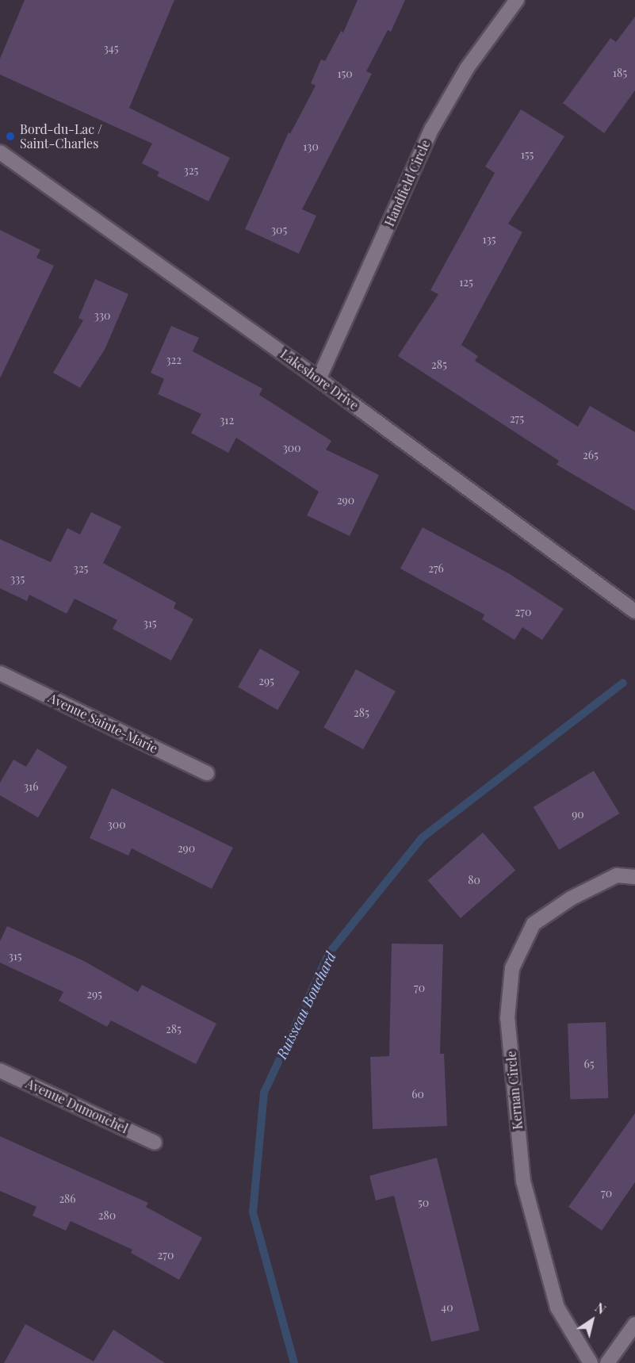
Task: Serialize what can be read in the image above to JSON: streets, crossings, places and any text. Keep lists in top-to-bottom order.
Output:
{
  "streets": {
    "street": [
      "Handfield Circle",
      "Lakeshore Drive",
      "Avenue Sainte-Marie",
      "Kernan Circle",
      "Avenue Dumouchel"
    ]
  },
  "crossings": [
    ["Handfield Circle", "Lakeshore Drive"]
  ],
  "water": ["Ruisseau Bouchard"],
  "places": ["Bord-du-Lac / Saint-Charles"],
  "house_numbers": [
    "345",
    "185",
    "150",
    "130",
    "155",
    "325",
    "305",
    "135",
    "125",
    "330",
    "322",
    "285",
    "275",
    "312",
    "300",
    "265",
    "290",
    "325",
    "276",
    "335",
    "270",
    "315",
    "295",
    "285",
    "316",
    "90",
    "300",
    "290",
    "80",
    "315",
    "70",
    "295",
    "285",
    "65",
    "60",
    "70",
    "286",
    "50",
    "280",
    "270",
    "40"
  ],
  "north": "top right"
}
